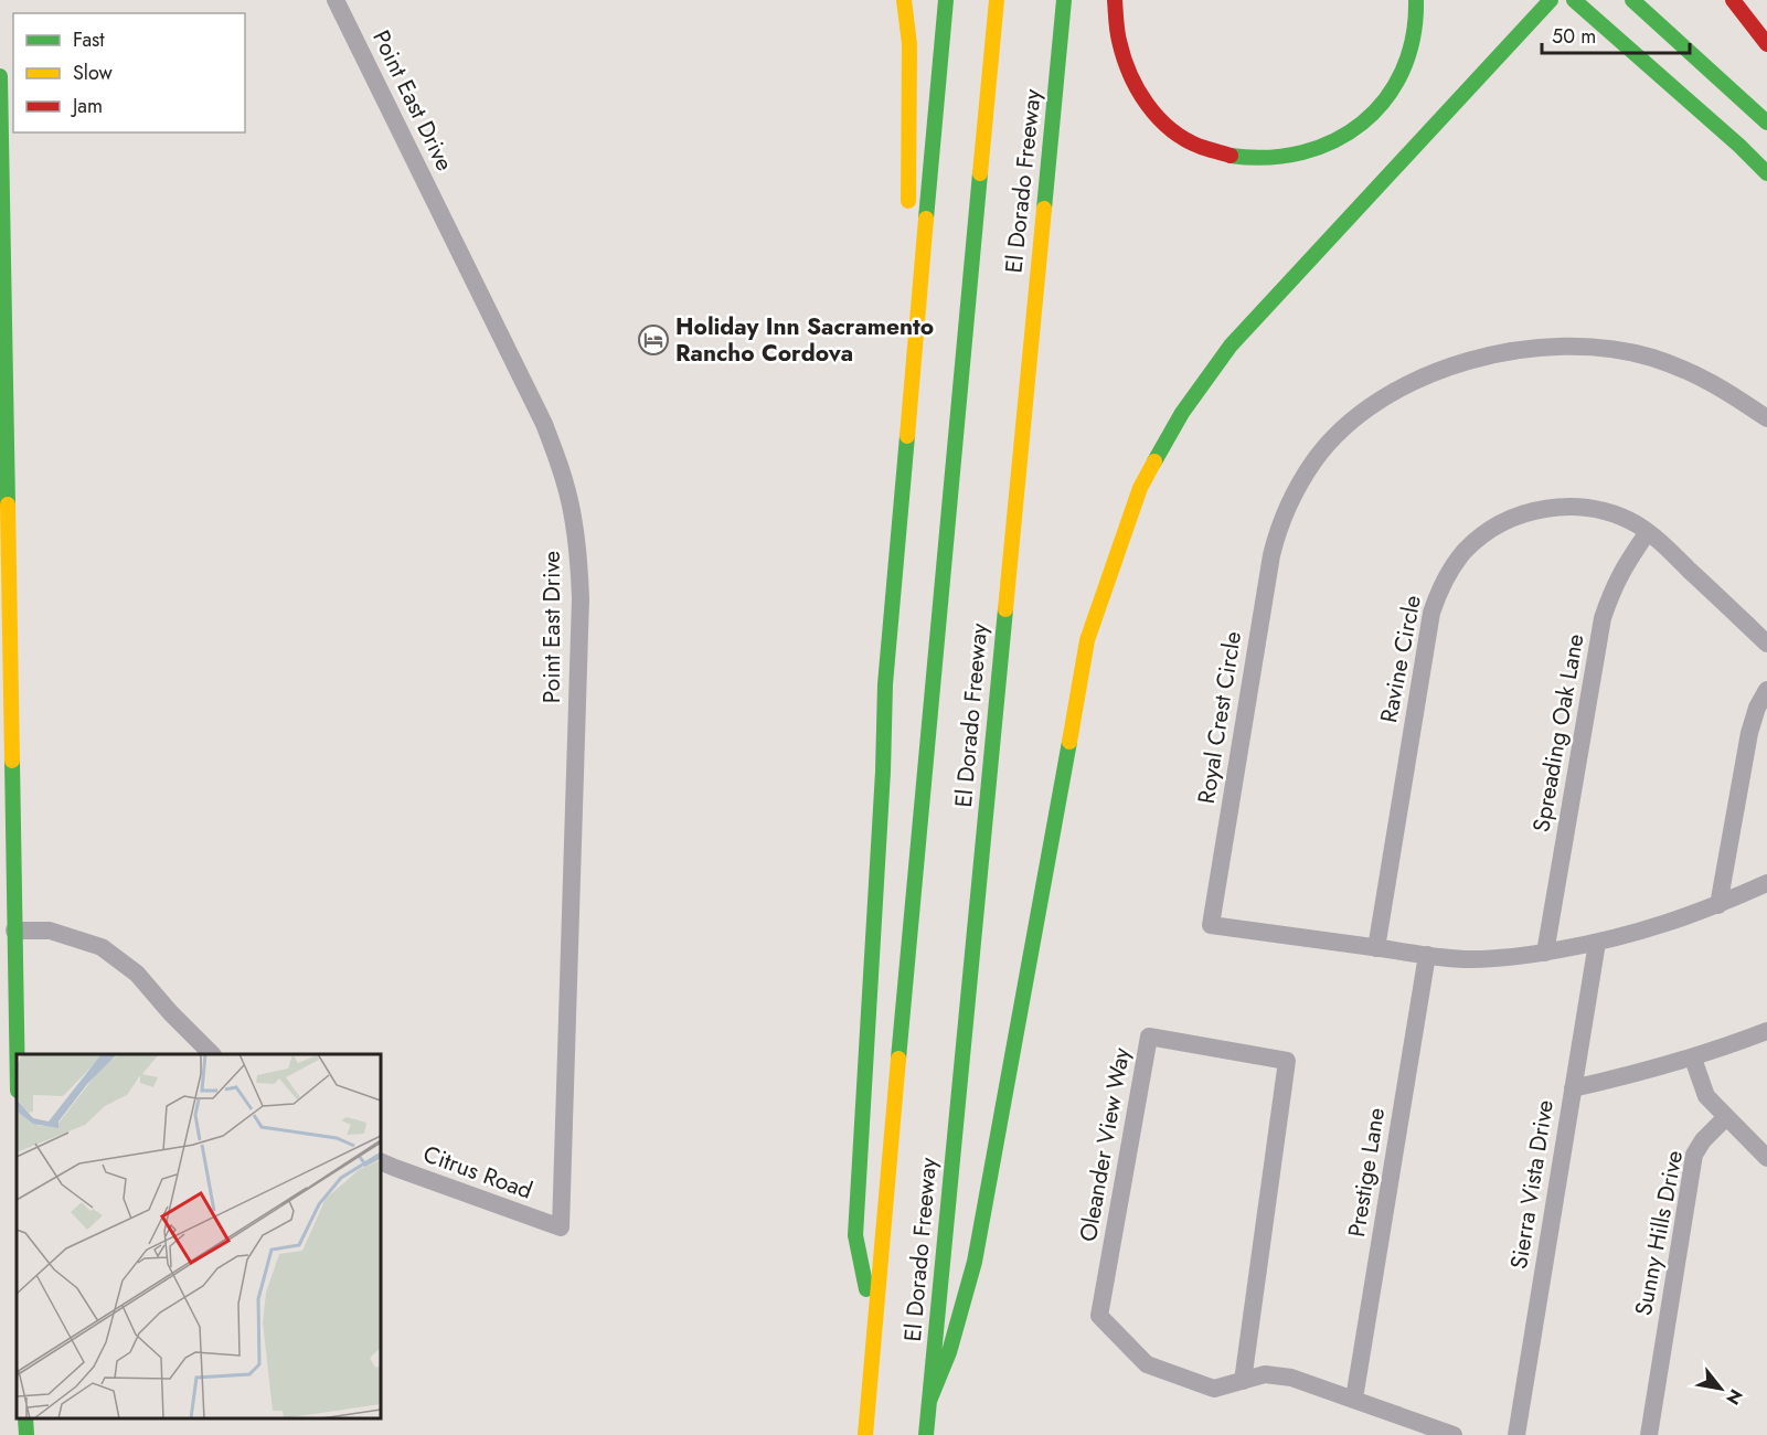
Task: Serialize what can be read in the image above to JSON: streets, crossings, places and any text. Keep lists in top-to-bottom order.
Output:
{
  "streets": {
    "main road": ["El Dorado Freeway"],
    "street": [
      "Point East Drive",
      "Ravine Circle",
      "Royal Crest Circle",
      "Spreading Oak Lane",
      "Oleander View Way",
      "Citrus Road",
      "Prestige Lane",
      "Sierra Vista Drive",
      "Sunny Hills Drive"
    ]
  },
  "crossings": [
    ["Point East Drive", "Citrus Road"],
    ["Ravine Circle", "Royal Crest Circle"],
    ["Ravine Circle", "Spreading Oak Lane"],
    ["Royal Crest Circle", "Spreading Oak Lane"],
    ["Royal Crest Circle", "Prestige Lane"],
    ["Royal Crest Circle", "Sierra Vista Drive"],
    ["Oleander View Way", "Prestige Lane"]
  ],
  "places": {
    "hotel": ["Holiday Inn Sacramento Rancho Cordova"]
  },
  "legend": ["Fast", "Slow", "Jam"],
  "scale_bar": "50 m",
  "north": "bottom right"
}
